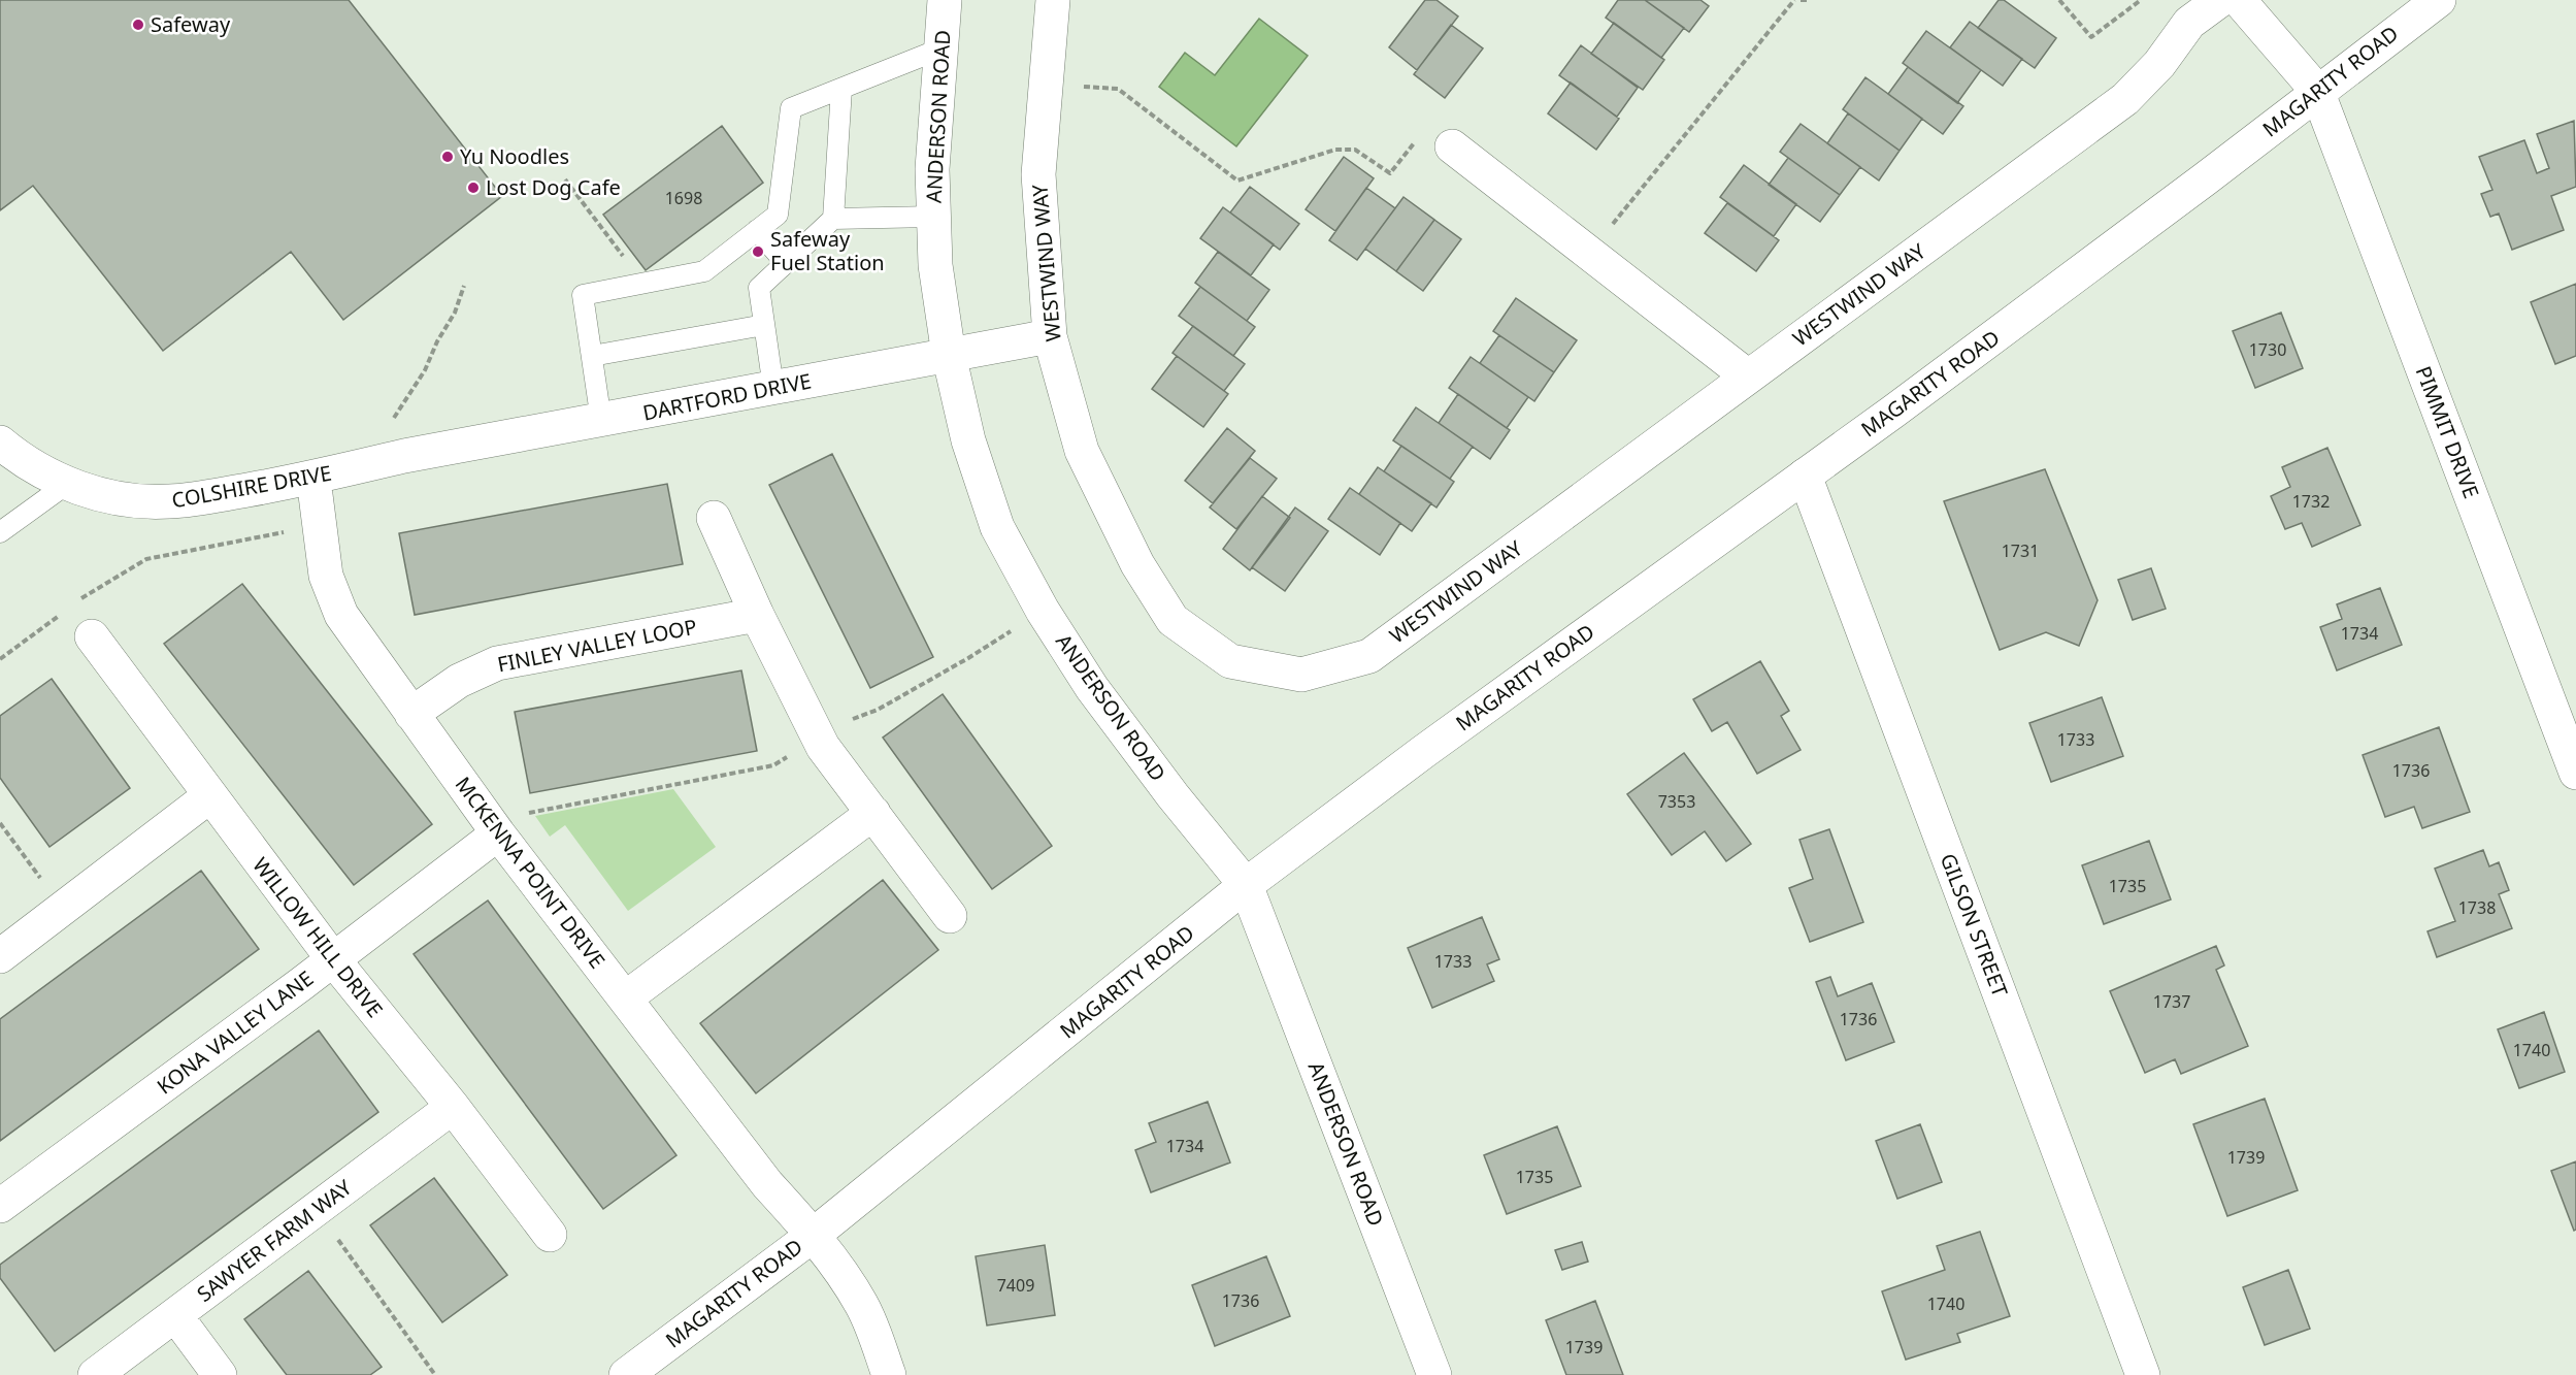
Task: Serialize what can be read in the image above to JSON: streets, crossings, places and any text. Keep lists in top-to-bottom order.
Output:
{
  "streets": {
    "street": [
      "MAGARITY ROAD",
      "ANDERSON ROAD",
      "WESTWIND WAY",
      "DARTFORD DRIVE",
      "PIMMIT DRIVE",
      "COLSHIRE DRIVE",
      "FINLEY VALLEY LOOP",
      "MCKENNA POINT DRIVE",
      "GILSON STREET",
      "WILLOW HILL DRIVE",
      "KONA VALLEY LANE",
      "SAWYER FARM WAY"
    ]
  },
  "crossings": [
    ["MAGARITY ROAD", "ANDERSON ROAD"],
    ["MAGARITY ROAD", "PIMMIT DRIVE"],
    ["MAGARITY ROAD", "MCKENNA POINT DRIVE"],
    ["MAGARITY ROAD", "GILSON STREET"],
    ["ANDERSON ROAD", "DARTFORD DRIVE"],
    ["WESTWIND WAY", "DARTFORD DRIVE"],
    ["DARTFORD DRIVE", "COLSHIRE DRIVE"],
    ["COLSHIRE DRIVE", "MCKENNA POINT DRIVE"],
    ["FINLEY VALLEY LOOP", "MCKENNA POINT DRIVE"],
    ["MCKENNA POINT DRIVE", "KONA VALLEY LANE"],
    ["WILLOW HILL DRIVE", "KONA VALLEY LANE"],
    ["WILLOW HILL DRIVE", "SAWYER FARM WAY"]
  ],
  "places": [
    "Safeway",
    "Yu Noodles",
    "Lost Dog Cafe",
    "Safeway Fuel Station"
  ],
  "house_numbers": [
    "1698",
    "1730",
    "1732",
    "1731",
    "1734",
    "1733",
    "1736",
    "7353",
    "1735",
    "1738",
    "1733",
    "1737",
    "1736",
    "1740",
    "1734",
    "1739",
    "1735",
    "7409",
    "1736",
    "1740",
    "1739"
  ]
}
